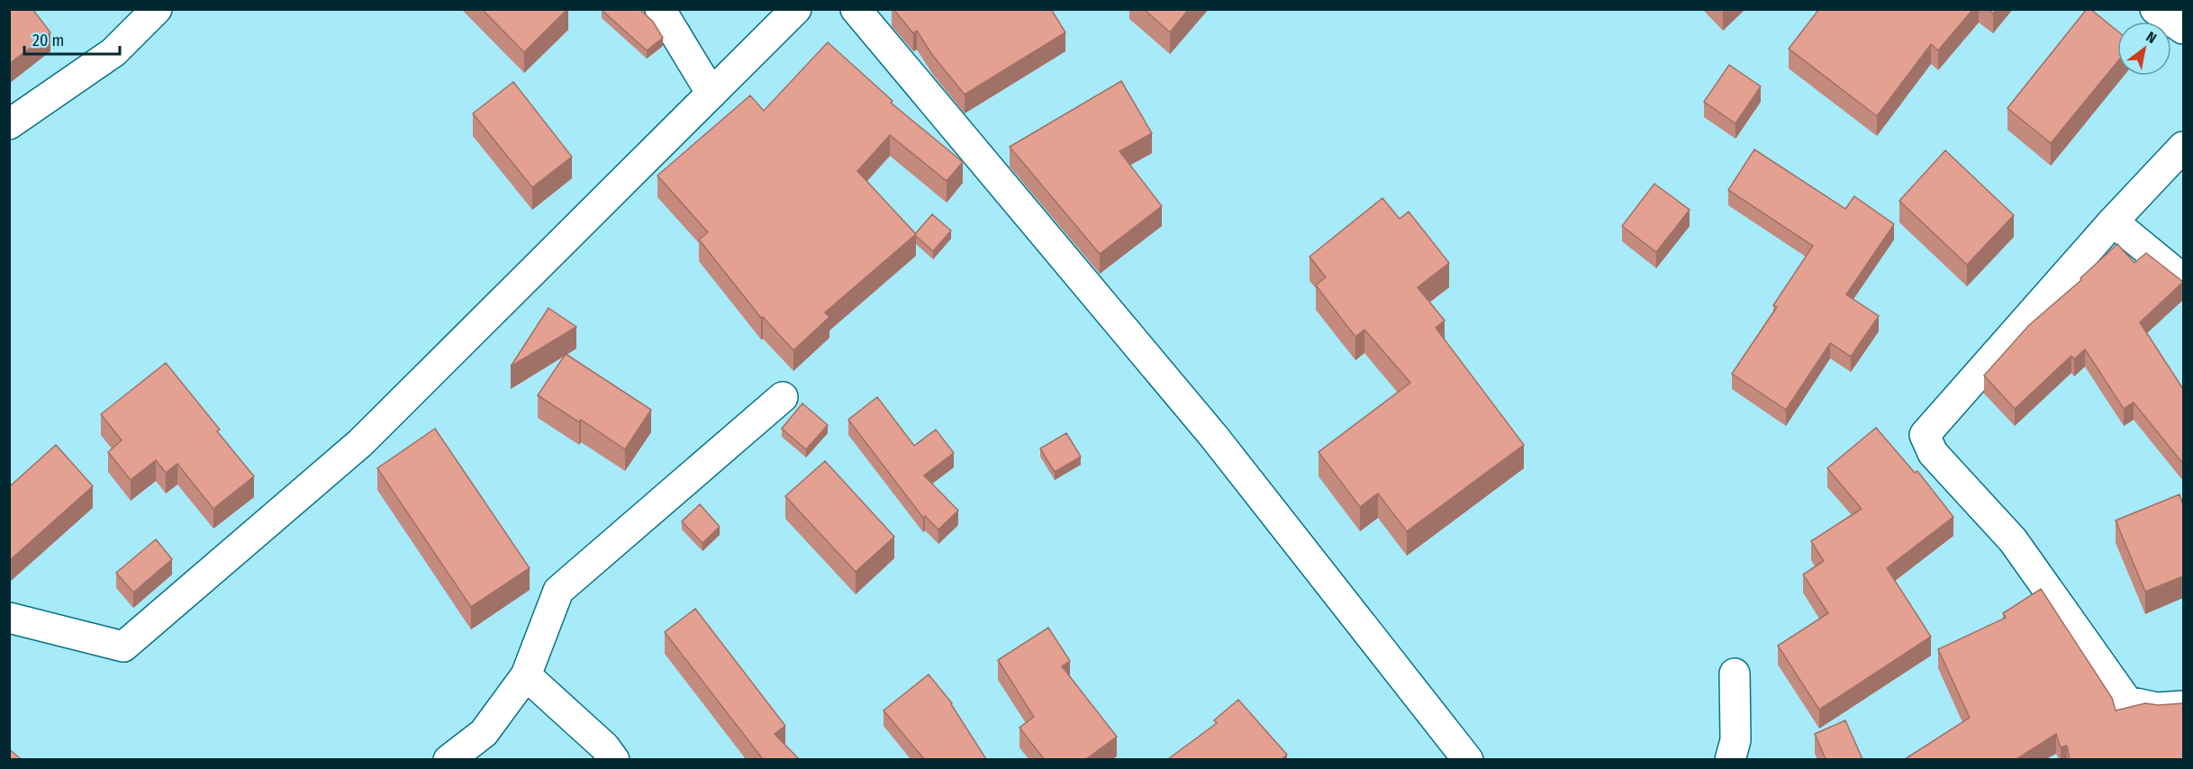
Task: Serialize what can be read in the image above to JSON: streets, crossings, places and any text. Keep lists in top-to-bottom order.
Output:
{
  "scale_bar": "20 m",
  "north": "top right"
}
